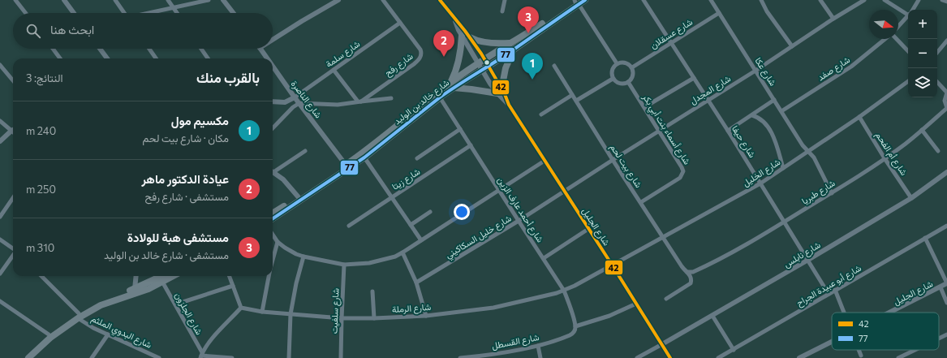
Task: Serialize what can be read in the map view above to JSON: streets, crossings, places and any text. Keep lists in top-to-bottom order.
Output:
{
  "streets": {
    "main road": ["شارع خالد بن الوليد"],
    "street": [
      "شارع عسقلان",
      "شارع سلمة",
      "شارع رفح",
      "شارع صفد",
      "شارع عكا",
      "شارع المجدل",
      "شارع الناصرة",
      "شارع أسماء بنت أبي بكر",
      "شارع حيفا",
      "شارع أم الفحم",
      "شارع بيت لحم",
      "شارع الخليل",
      "شارع زيتا",
      "شارع طبريا",
      "شارع أحمد عارف الزين",
      "شارع الجليل",
      "شارع خليل السكاكيني",
      "شارع نابلس",
      "شارع أبو عبيدة الجراح",
      "شارع الرملة",
      "شارع سلفيت",
      "شارع الجلزون",
      "شارع البدوي الملثم",
      "شارع القسطل"
    ]
  },
  "crossings": [
    ["شارع عسقلان", "شارع عكا"],
    ["شارع عسقلان", "شارع أسماء بنت أبي بكر"],
    ["شارع عسقلان", "شارع حيفا"],
    ["شارع سلمة", "شارع رفح"],
    ["شارع سلمة", "شارع الناصرة"],
    ["شارع صفد", "شارع عكا"],
    ["شارع عكا", "شارع المجدل"],
    ["شارع عكا", "شارع الخليل"],
    ["شارع عكا", "شارع طبريا"],
    ["شارع المجدل", "شارع أسماء بنت أبي بكر"],
    ["شارع المجدل", "شارع حيفا"],
    ["شارع المجدل", "شارع بيت لحم"],
    ["شارع المجدل", "شارع الجليل"],
    ["شارع المجدل", "شارع خليل السكاكيني"],
    ["شارع الناصرة", "شارع خالد بن الوليد"],
    ["شارع خالد بن الوليد", "شارع أحمد عارف الزين"],
    ["شارع خالد بن الوليد", "شارع الجليل"],
    ["شارع أسماء بنت أبي بكر", "شارع بيت لحم"],
    ["شارع حيفا", "شارع الخليل"],
    ["شارع حيفا", "شارع طبريا"],
    ["شارع حيفا", "شارع نابلس"],
    ["شارع حيفا", "شارع أبو عبيدة الجراح"],
    ["شارع أم الفحم", "شارع الخليل"],
    ["شارع أم الفحم", "شارع طبريا"],
    ["شارع أم الفحم", "شارع نابلس"],
    ["شارع بيت لحم", "شارع الخليل"],
    ["شارع بيت لحم", "شارع طبريا"],
    ["شارع الخليل", "شارع الجليل"],
    ["شارع الخليل", "شارع الرملة"],
    ["شارع زيتا", "شارع أحمد عارف الزين"],
    ["شارع أحمد عارف الزين", "شارع خليل السكاكيني"],
    ["شارع أحمد عارف الزين", "شارع الرملة"],
    ["شارع أحمد عارف الزين", "شارع القسطل"],
    ["شارع الجليل", "شارع خليل السكاكيني"],
    ["شارع الجليل", "شارع نابلس"],
    ["شارع الجليل", "شارع الرملة"],
    ["شارع الرملة", "شارع سلفيت"]
  ],
  "lines": ["transit line 42", "transit line 77"],
  "legend": ["42", "77"],
  "north": "right",
  "page": {
    "pins": ["3", "2", "1"],
    "map_buttons": ["+", "−"],
    "search": "ابحث هنا",
    "heading": ["بالقرب منك", "النتائج: 3"],
    "list": [
      {
        "mark": "1",
        "name": "مكسيم مول",
        "note": "مكان · شارع بيت لحم",
        "value": "240 m"
      },
      {
        "mark": "2",
        "name": "عيادة الدكتور ماهر",
        "note": "مستشفى · شارع رفح",
        "value": "250 m"
      },
      {
        "mark": "3",
        "name": "مستشفى هبة للولادة",
        "note": "مستشفى · شارع خالد بن الوليد",
        "value": "310 m"
      }
    ]
  }
}
